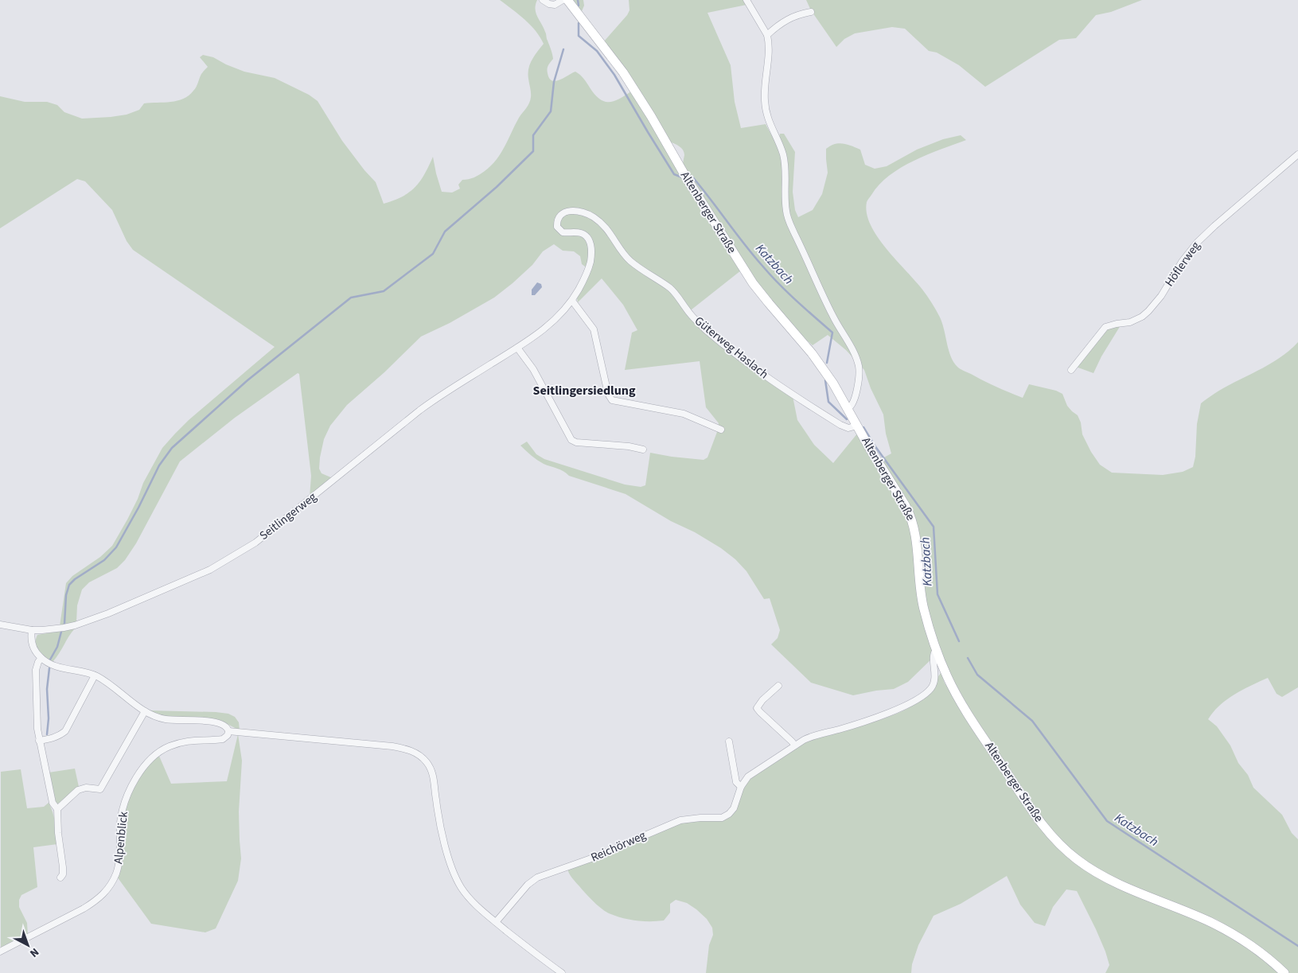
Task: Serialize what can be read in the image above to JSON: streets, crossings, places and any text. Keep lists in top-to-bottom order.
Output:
{
  "streets": {
    "street": [
      "Altenberger Straße",
      "Höflerweg",
      "Güterweg Haslach",
      "Seitlingerweg",
      "Alpenblick",
      "Reichörweg"
    ]
  },
  "crossings": [
    ["Altenberger Straße", "Güterweg Haslach"],
    ["Altenberger Straße", "Reichörweg"],
    ["Güterweg Haslach", "Seitlingerweg"]
  ],
  "districts": ["Seitlingersiedlung"],
  "water": ["Katzbach"],
  "north": "bottom right"
}
